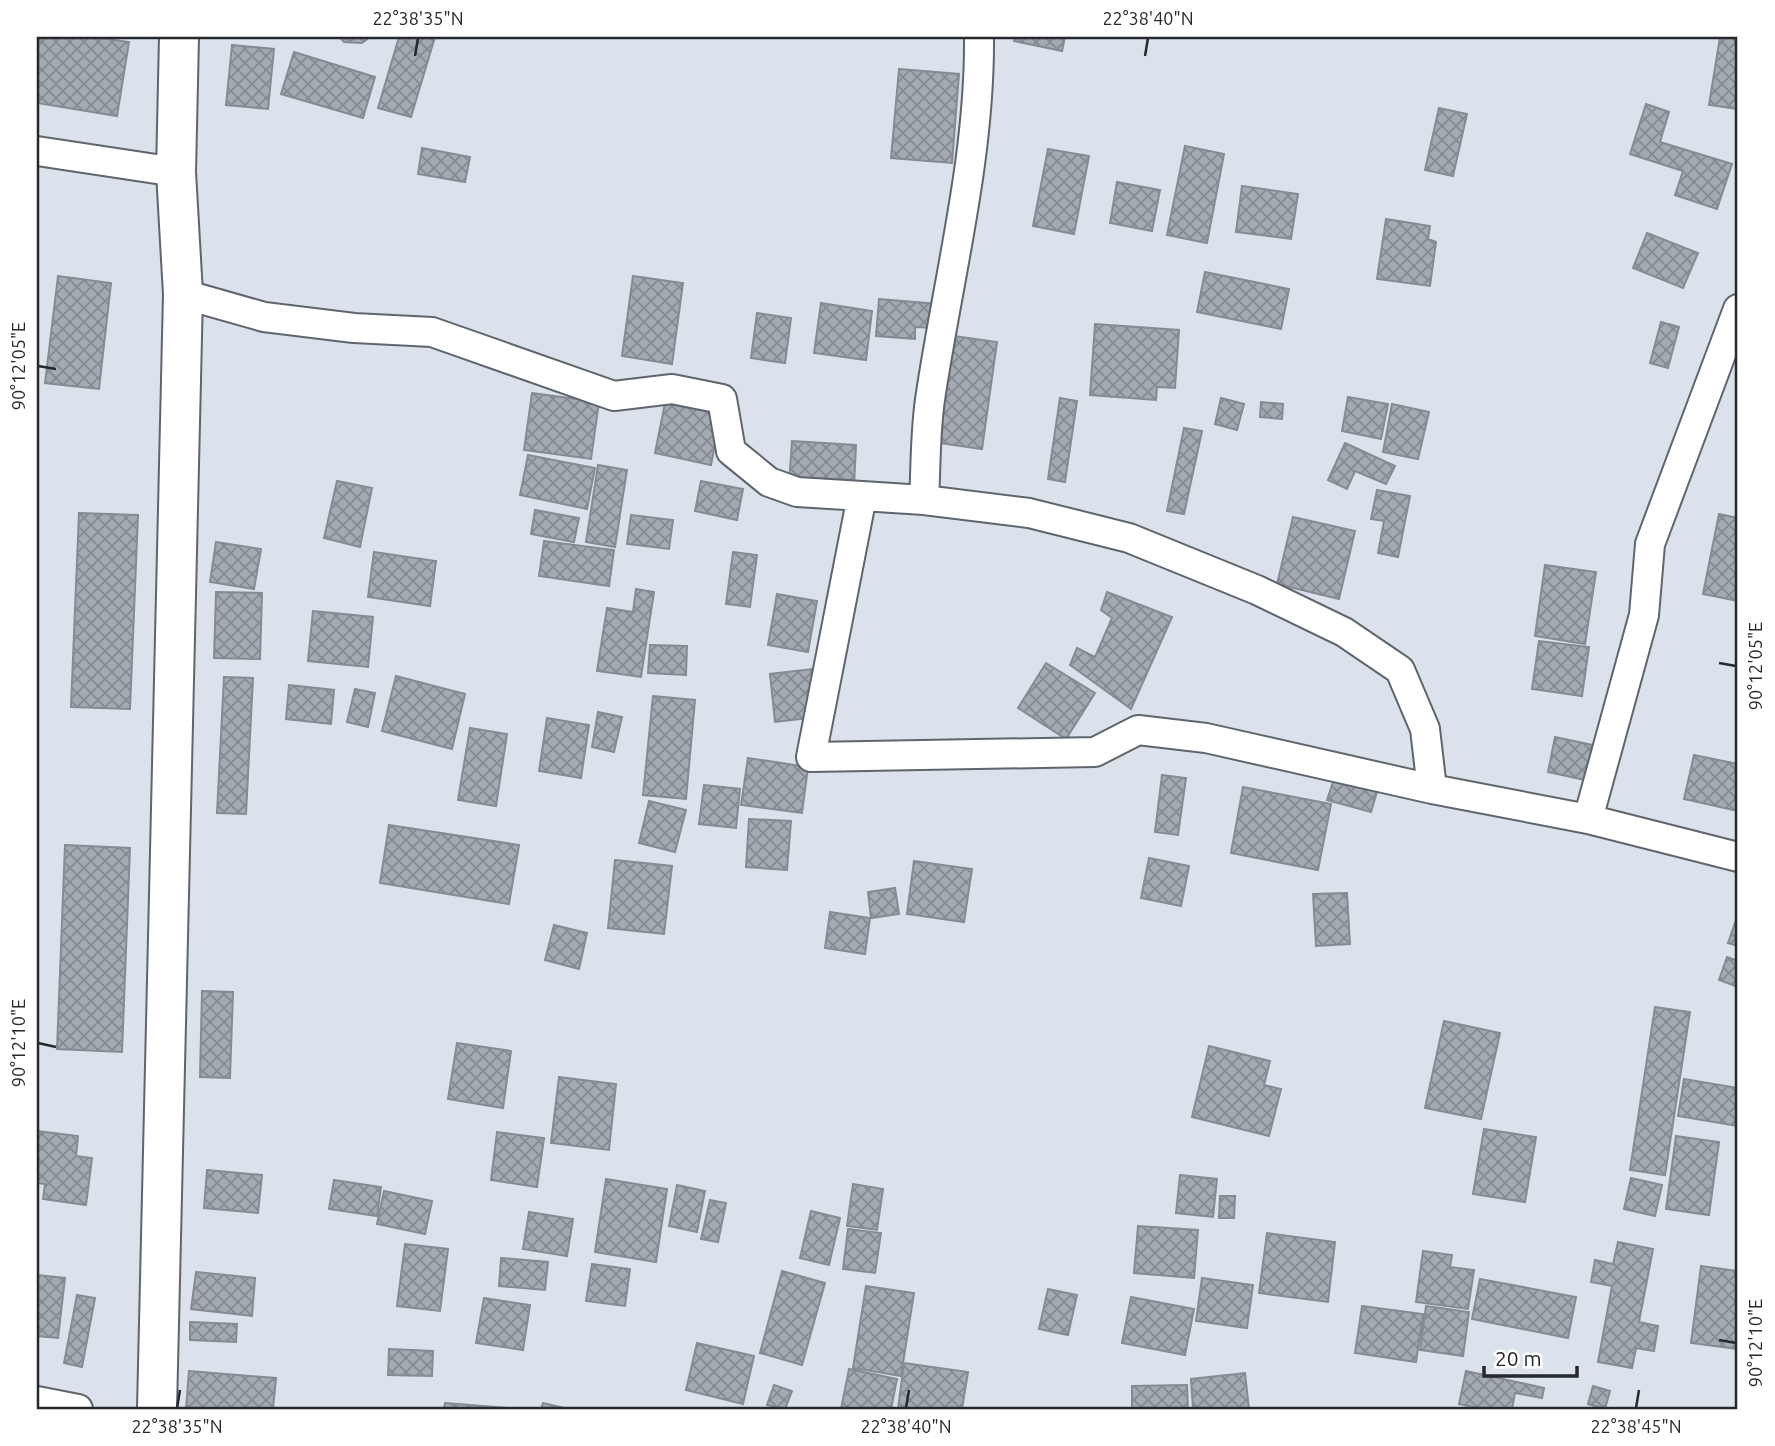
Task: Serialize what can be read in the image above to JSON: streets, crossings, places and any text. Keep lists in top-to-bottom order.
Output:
{
  "scale_bar": "20 m",
  "coordinates": [
    "22°38'35\"N",
    "22°38'40\"N",
    "90°12'05\"E",
    "90°12'10\"E",
    "22°38'45\"N"
  ]
}
